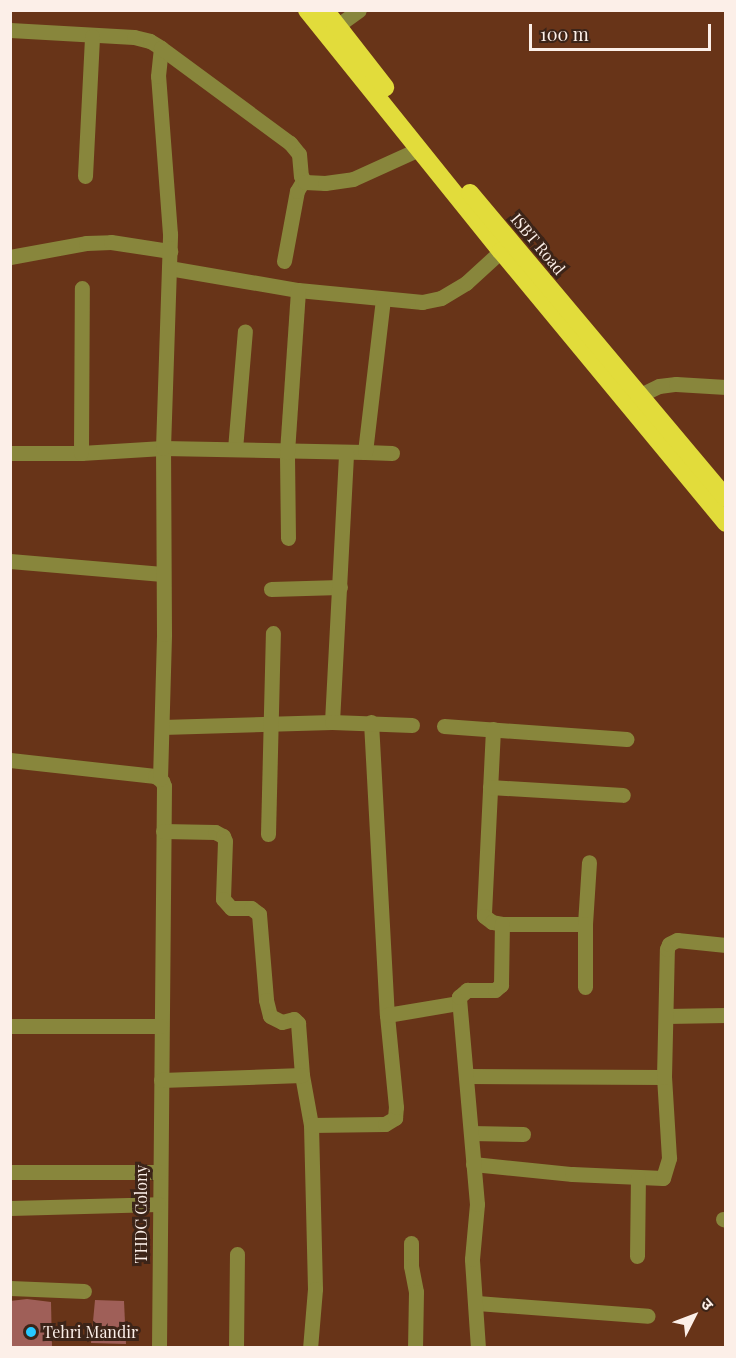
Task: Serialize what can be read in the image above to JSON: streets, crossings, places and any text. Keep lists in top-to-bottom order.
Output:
{
  "streets": {
    "highway": ["ISBT Road"],
    "street": ["THDC Colony"]
  },
  "places": ["Tehri Mandir"],
  "scale_bar": "100 m",
  "north": "top right"
}
